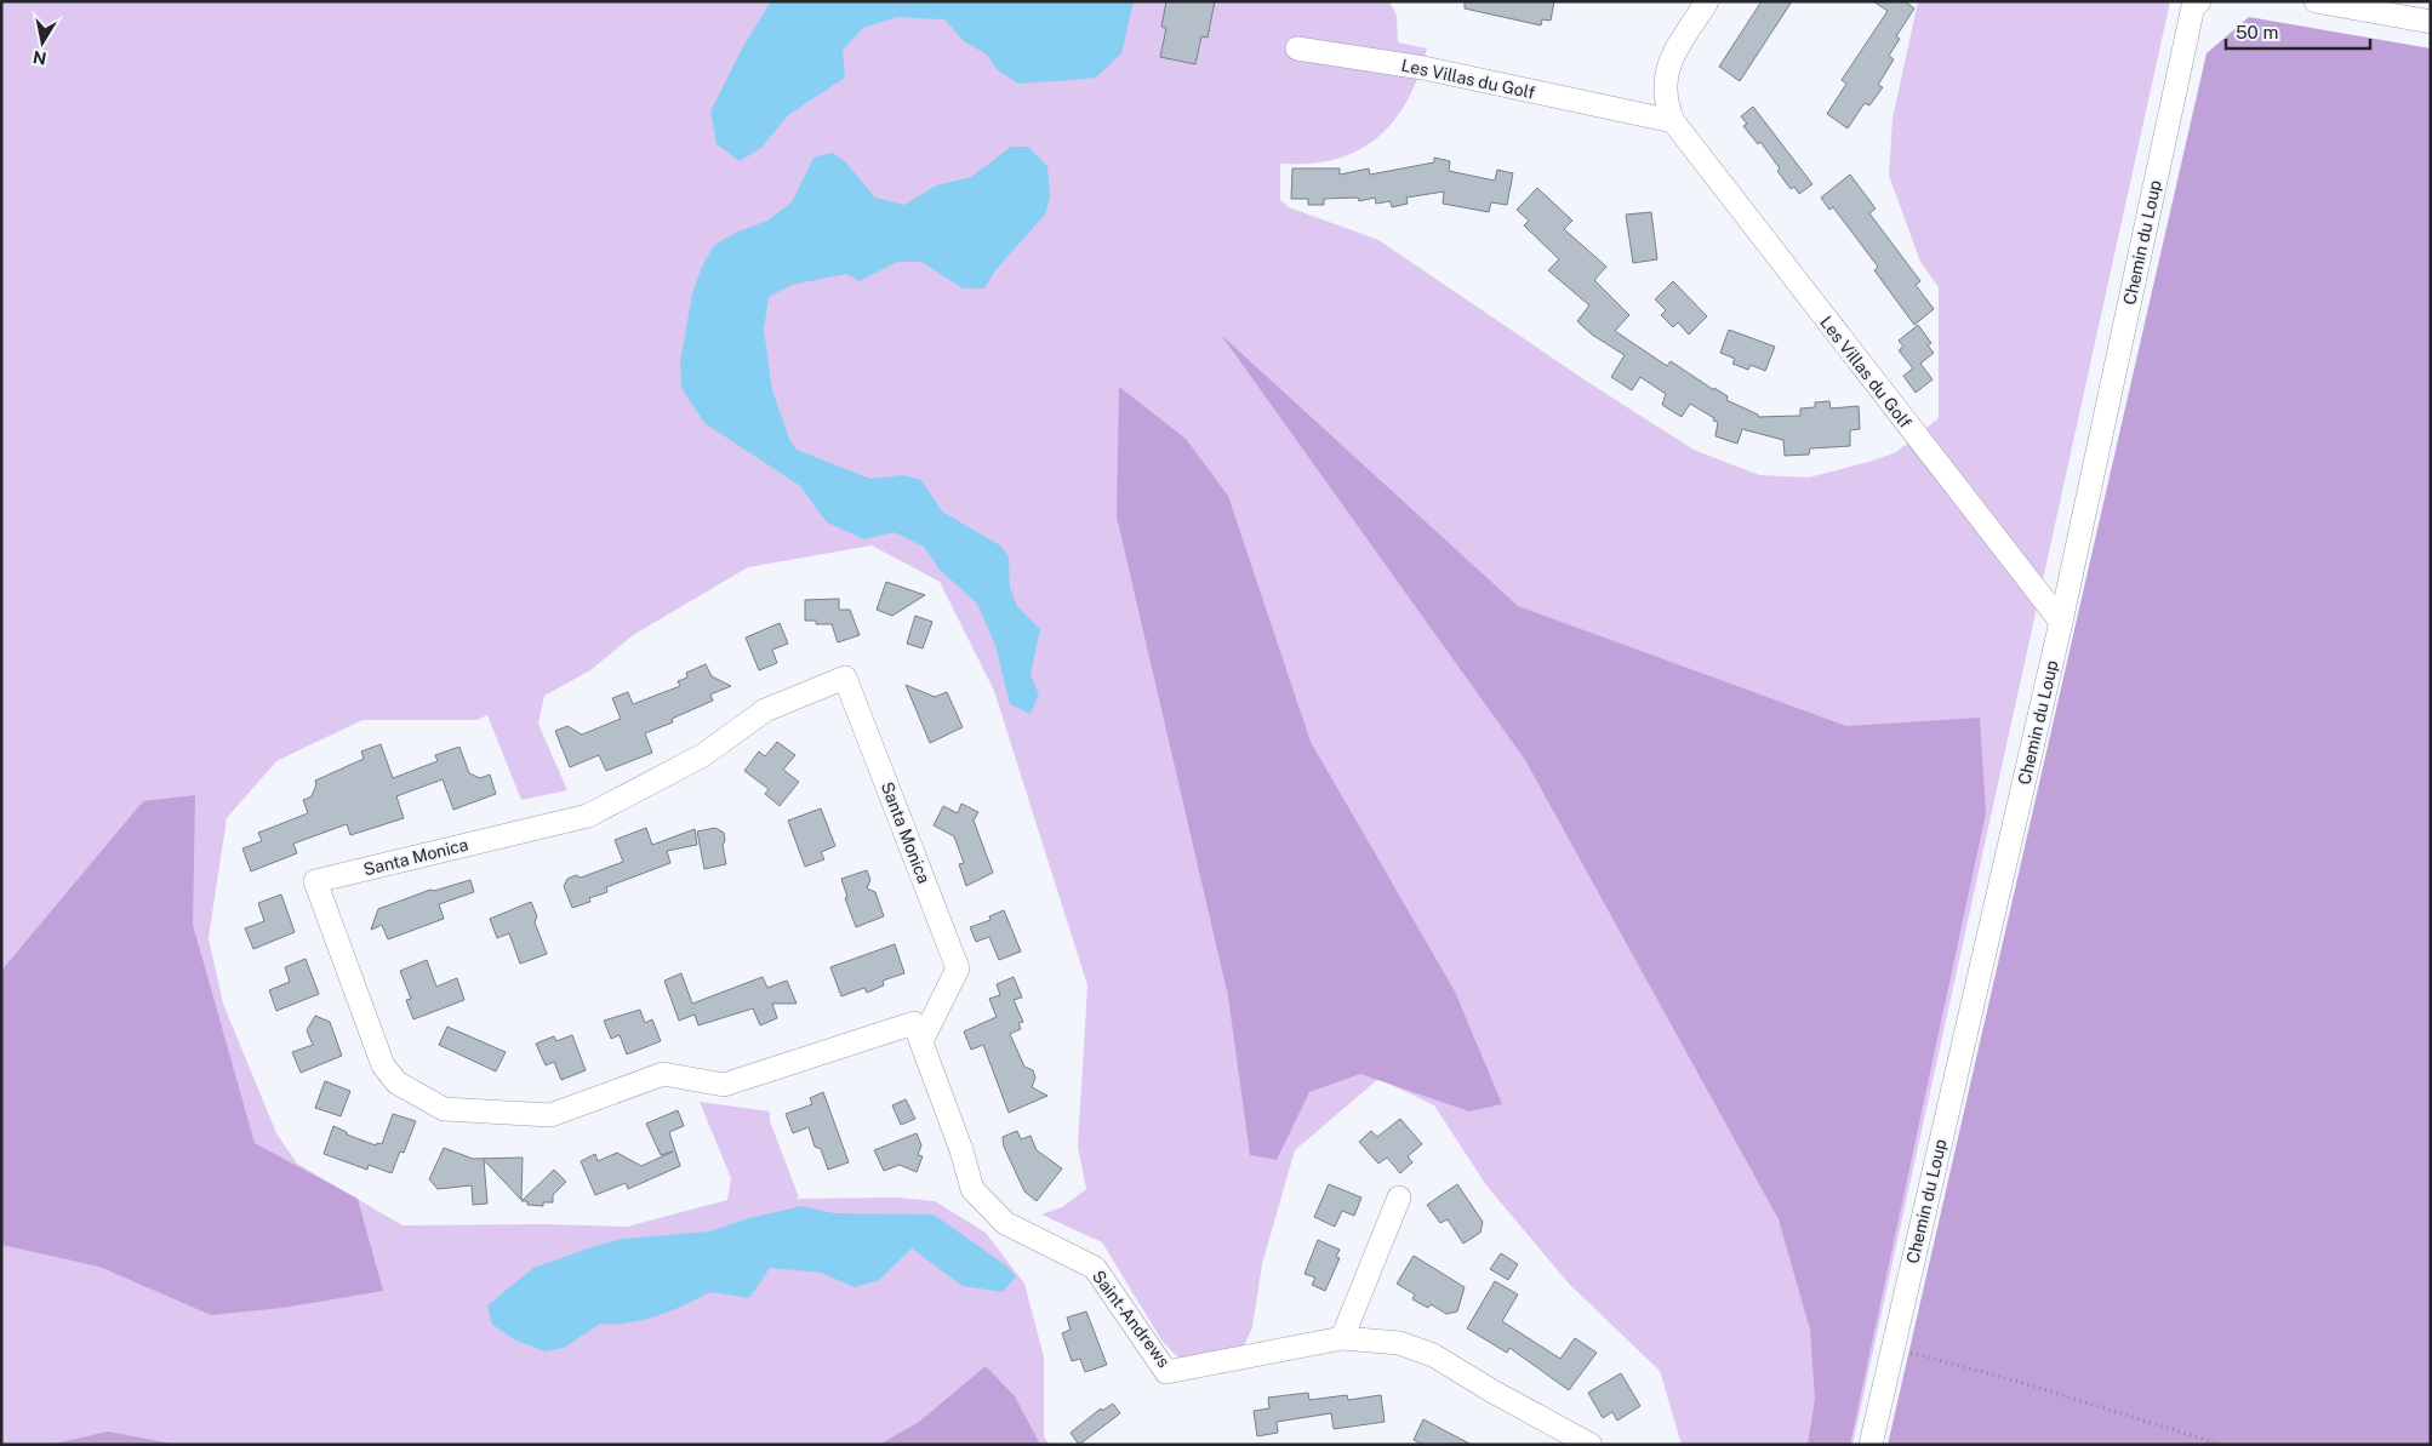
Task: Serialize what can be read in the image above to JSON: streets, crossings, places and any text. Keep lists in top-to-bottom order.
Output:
{
  "streets": {
    "street": [
      "Les Villas du Golf",
      "Chemin du Loup",
      "Santa Monica",
      "Saint-Andrews"
    ]
  },
  "crossings": [
    ["Les Villas du Golf", "Chemin du Loup"],
    ["Santa Monica", "Saint-Andrews"]
  ],
  "scale_bar": "50 m",
  "north": "bottom"
}
